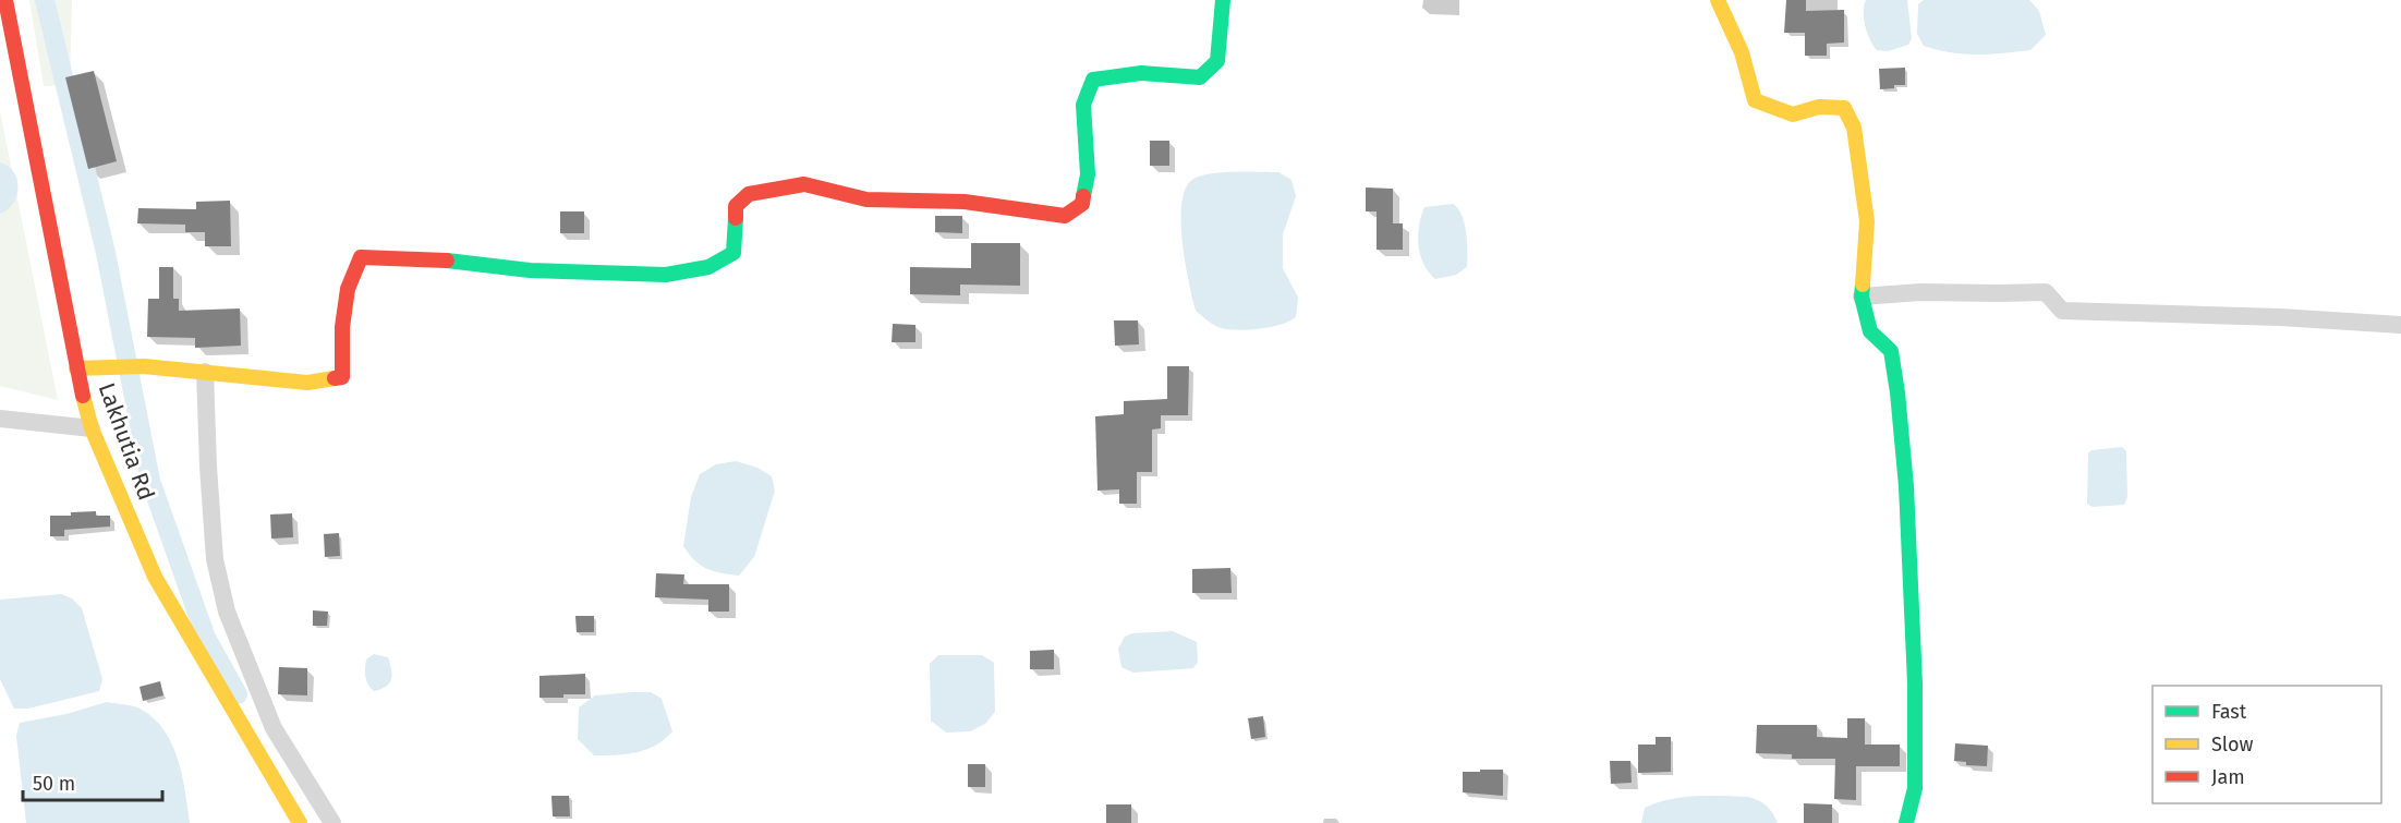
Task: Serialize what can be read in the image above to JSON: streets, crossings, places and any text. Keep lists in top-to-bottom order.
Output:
{
  "streets": {
    "street": ["Lakhutia Rd"]
  },
  "legend": ["Fast", "Slow", "Jam"],
  "scale_bar": "50 m"
}
